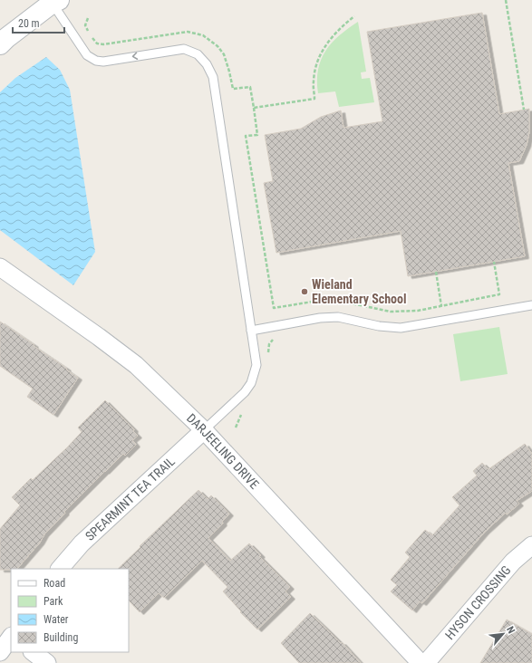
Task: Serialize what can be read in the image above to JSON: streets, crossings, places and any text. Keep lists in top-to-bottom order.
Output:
{
  "streets": {
    "street": ["DARJEELING DRIVE", "SPEARMINT TEA TRAIL", "HYSON CROSSING"]
  },
  "crossings": [
    ["DARJEELING DRIVE", "SPEARMINT TEA TRAIL"]
  ],
  "places": ["Wieland Elementary School"],
  "legend": [
    "Road",
    "Park",
    "Water",
    "Building"
  ],
  "scale_bar": "20 m",
  "north": "top right"
}
